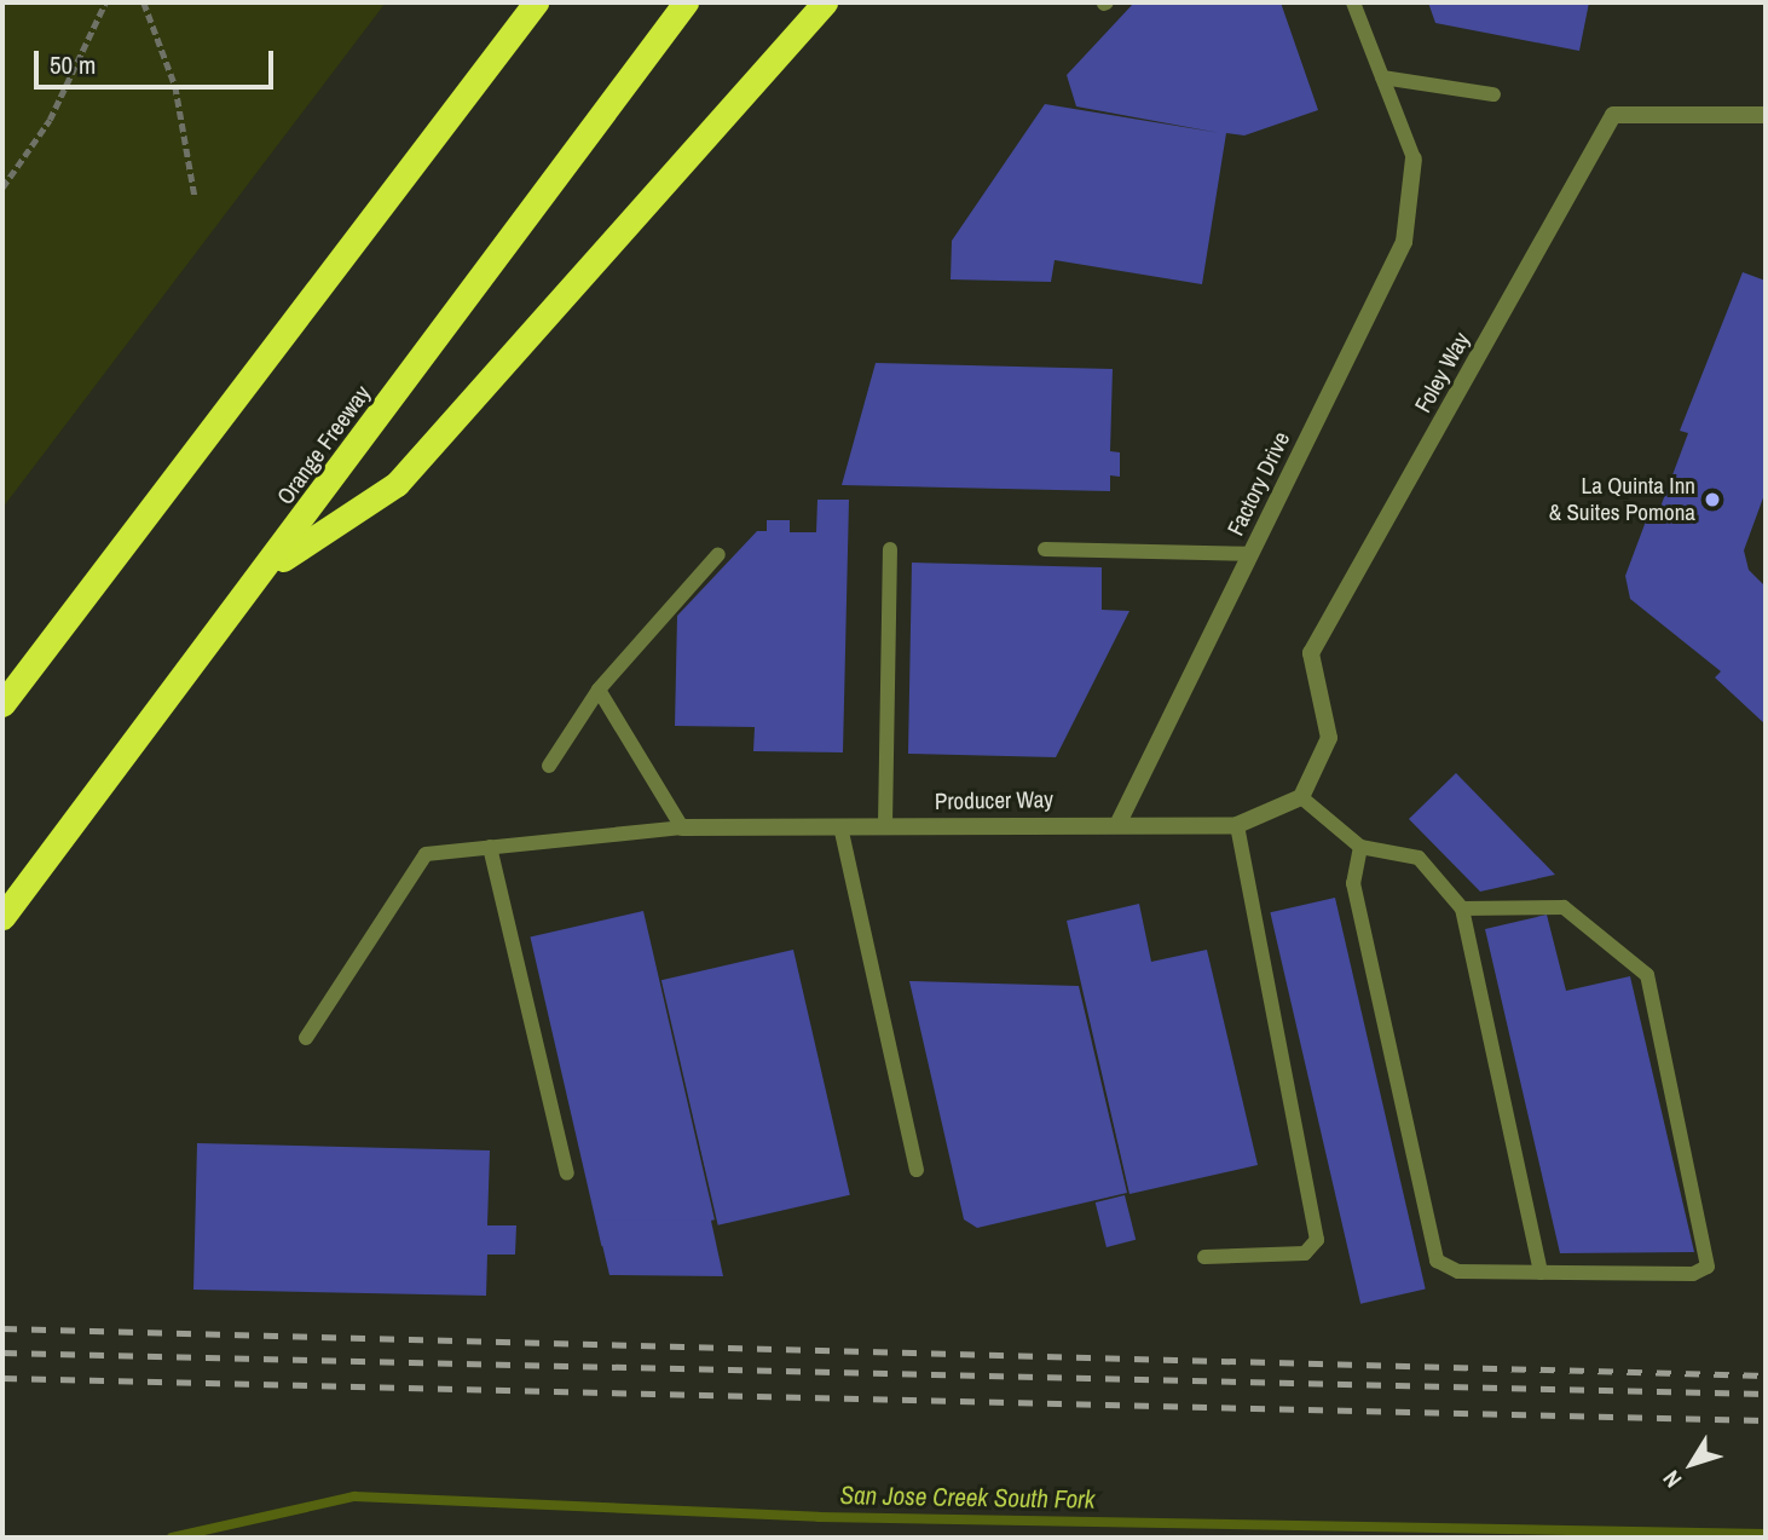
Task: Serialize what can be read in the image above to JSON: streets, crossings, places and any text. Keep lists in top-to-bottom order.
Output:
{
  "streets": {
    "highway": ["Orange Freeway"],
    "street": ["Foley Way", "Factory Drive", "Producer Way"]
  },
  "crossings": [
    ["Foley Way", "Producer Way"],
    ["Factory Drive", "Producer Way"]
  ],
  "water": ["San Jose Creek South Fork"],
  "places": ["La Quinta Inn & Suites Pomona"],
  "scale_bar": "50 m",
  "north": "bottom left"
}
